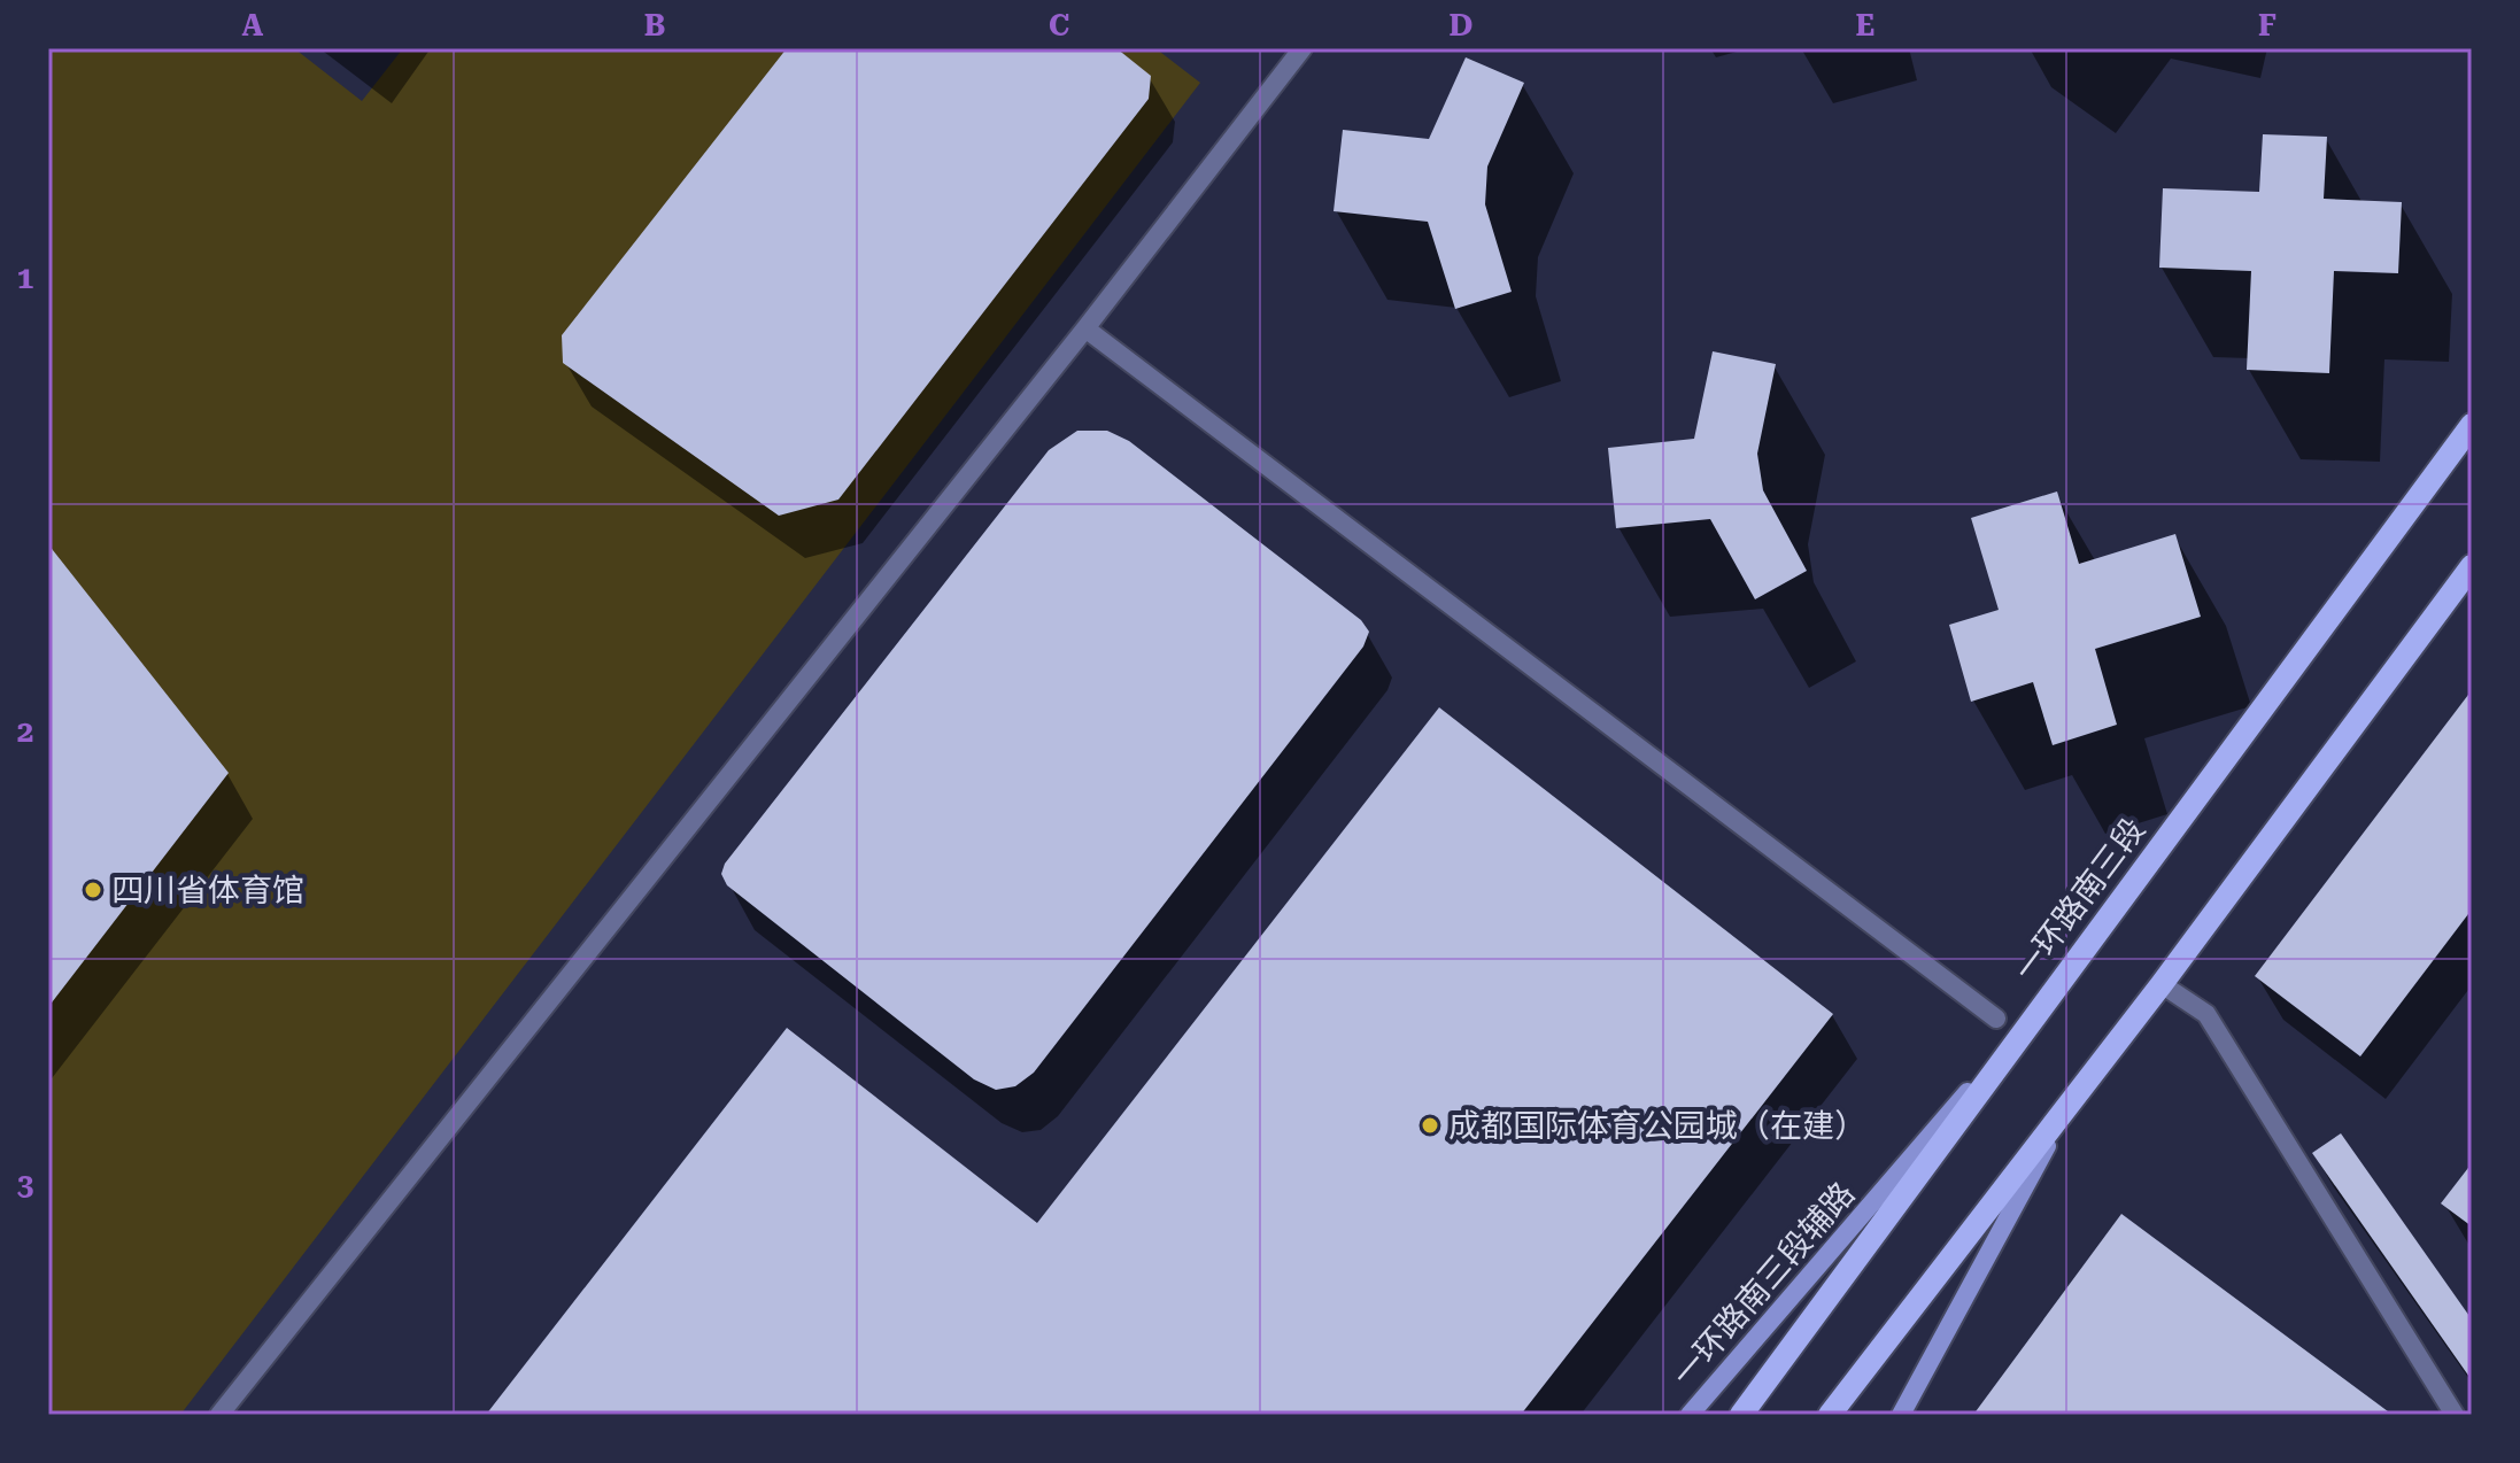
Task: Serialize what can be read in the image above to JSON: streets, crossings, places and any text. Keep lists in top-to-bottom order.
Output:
{
  "streets": {
    "main road": ["一环路南三段", "一环路南三段辅路"]
  },
  "crossings": [
    ["一环路南三段", "一环路南三段辅路"]
  ],
  "places": ["四川省体育馆", "成都国际体育公园城（在建）"],
  "grid": {
    "columns": [
      "A",
      "B",
      "C",
      "D",
      "E",
      "F"
    ],
    "rows": ["1", "2", "3"]
  }
}
